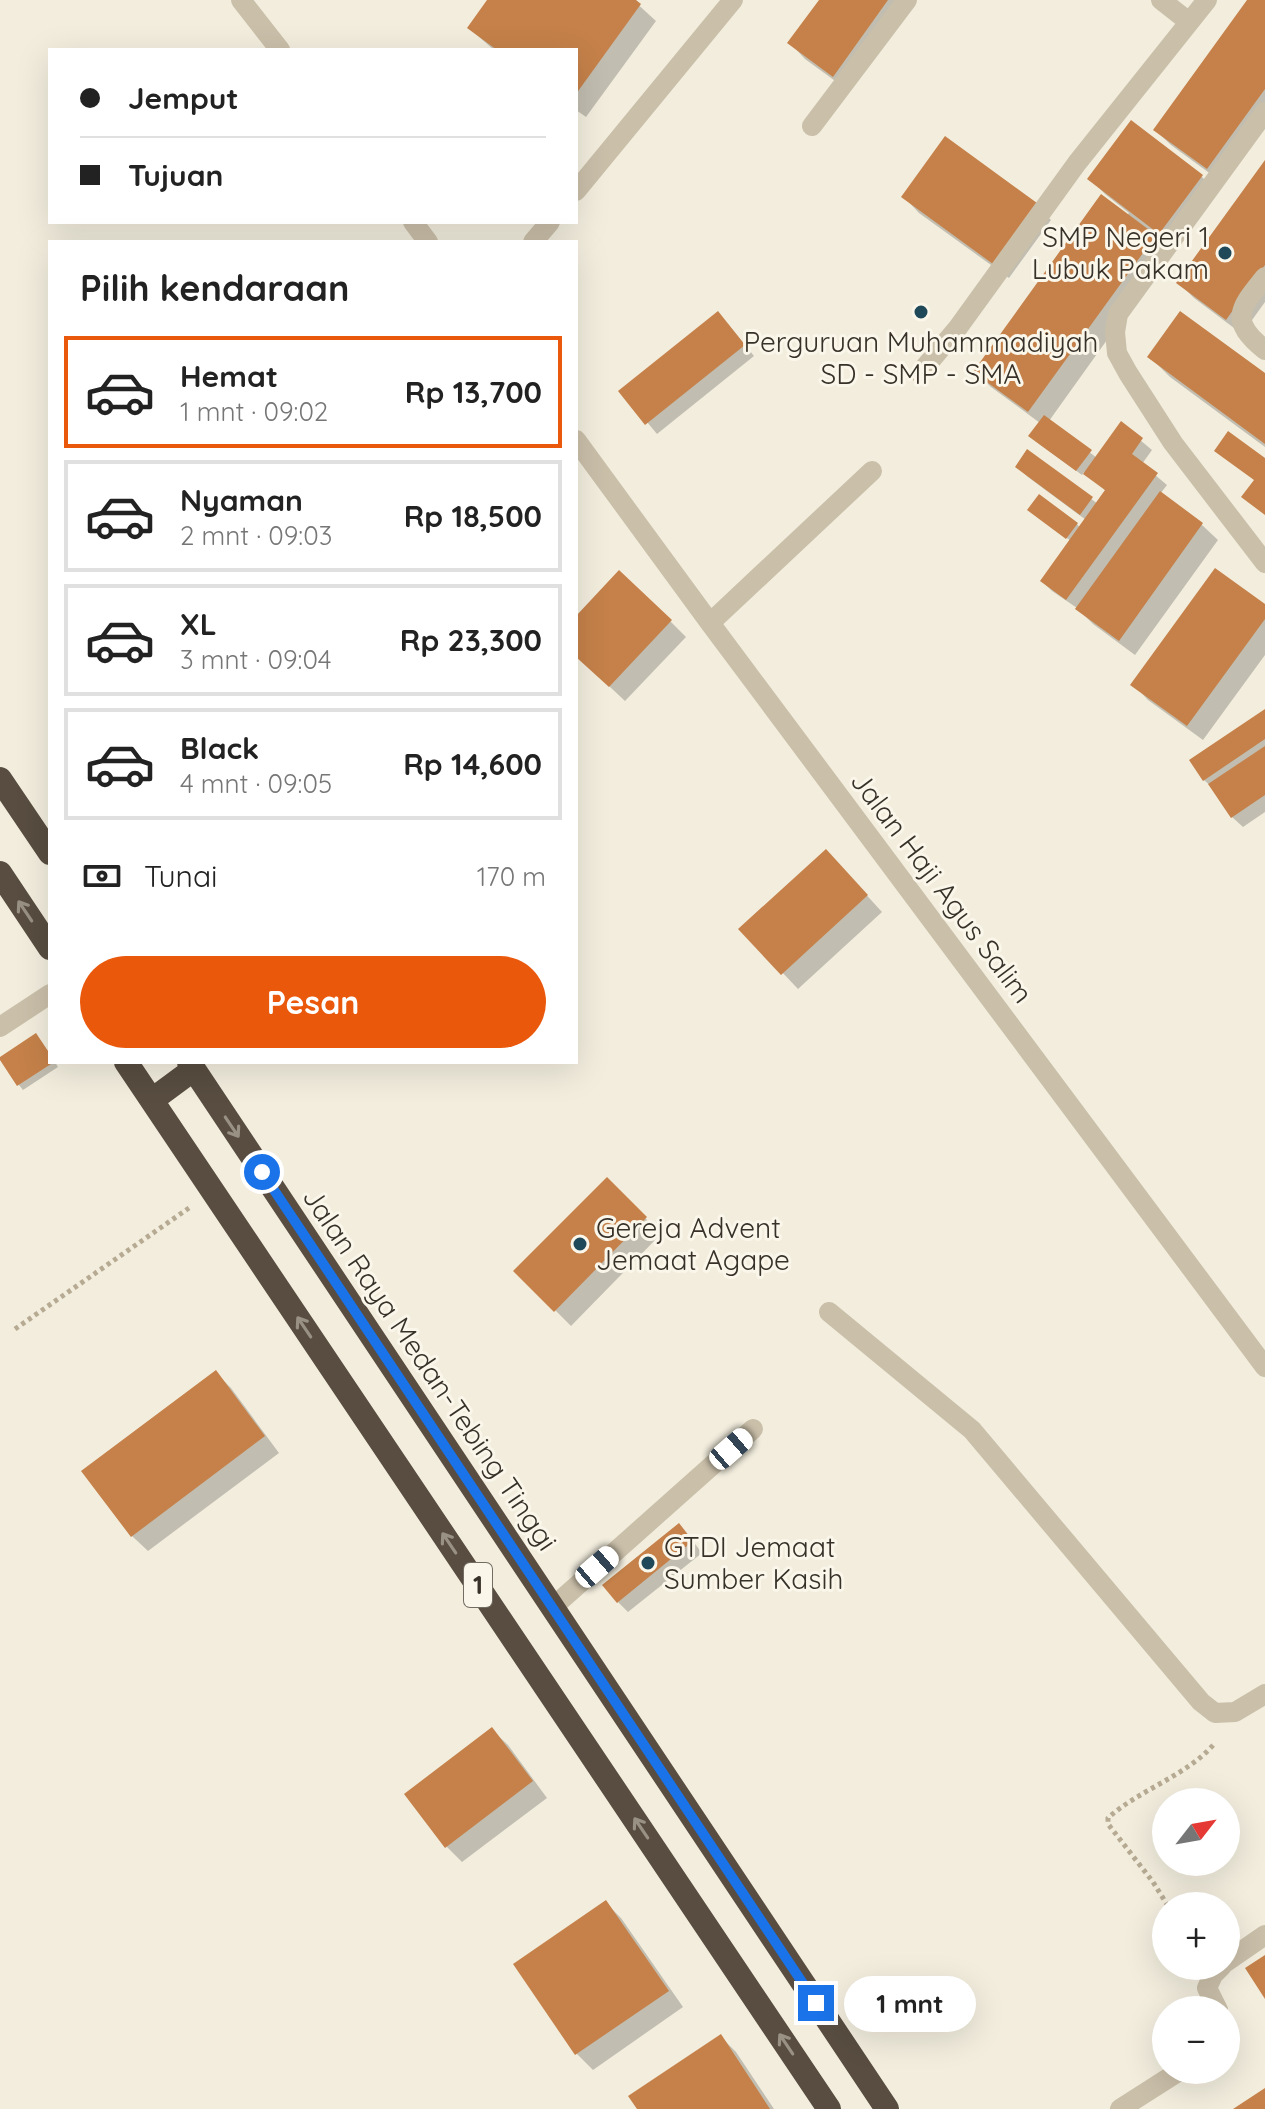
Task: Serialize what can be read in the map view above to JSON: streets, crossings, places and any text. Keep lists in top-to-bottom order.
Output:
{
  "streets": {
    "highway": ["Jalan Raya Medan-Tebing Tinggi", "1"],
    "street": ["Jalan Haji Agus Salim"]
  },
  "places": [
    "SMP Negeri 1 Lubuk Pakam",
    "Perguruan Muhammadiyah SD - SMP - SMA",
    "Gereja Advent Jemaat Agape",
    "GTDI Jemaat Sumber Kasih"
  ],
  "north": "top right",
  "page": {
    "banner": ["Jemput", "Tujuan"],
    "heading": "Pilih kendaraan",
    "list": [
      {
        "name": "Hemat",
        "note": "1 mnt · 09:02",
        "value": "Rp 13,700"
      },
      {
        "name": "Nyaman",
        "note": "2 mnt · 09:03",
        "value": "Rp 18,500"
      },
      {
        "name": "XL",
        "note": "3 mnt · 09:04",
        "value": "Rp 23,300"
      },
      {
        "name": "Black",
        "note": "4 mnt · 09:05",
        "value": "Rp 14,600"
      }
    ],
    "pay": ["Tunai", "170 m"],
    "buttons": "Pesan",
    "map_buttons": ["+", "−"],
    "bubble": "1 mnt"
  }
}
